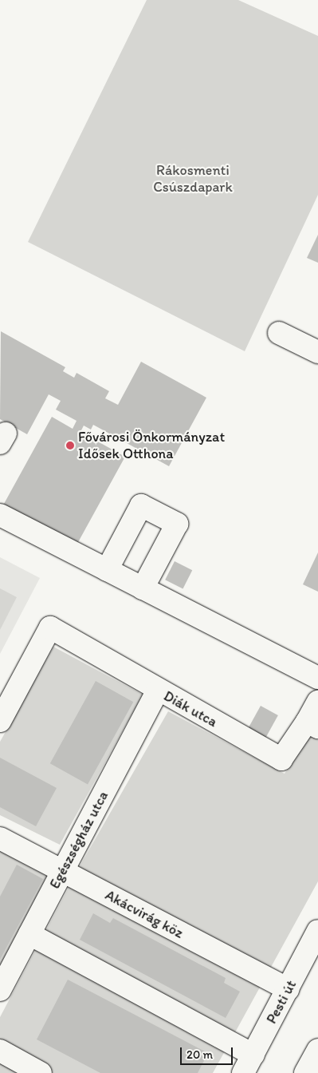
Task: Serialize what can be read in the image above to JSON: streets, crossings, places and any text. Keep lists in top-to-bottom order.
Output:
{
  "streets": {
    "street": [
      "Diák utca",
      "Egészségház utca",
      "Akácvirág köz",
      "Pesti út"
    ]
  },
  "crossings": [
    ["Diák utca", "Egészségház utca"],
    ["Egészségház utca", "Akácvirág köz"],
    ["Akácvirág köz", "Pesti út"]
  ],
  "parks": ["Rákosmenti Csúszdapark"],
  "places": ["Fővárosi Önkormányzat Idősek Otthona"],
  "scale_bar": "20 m"
}
